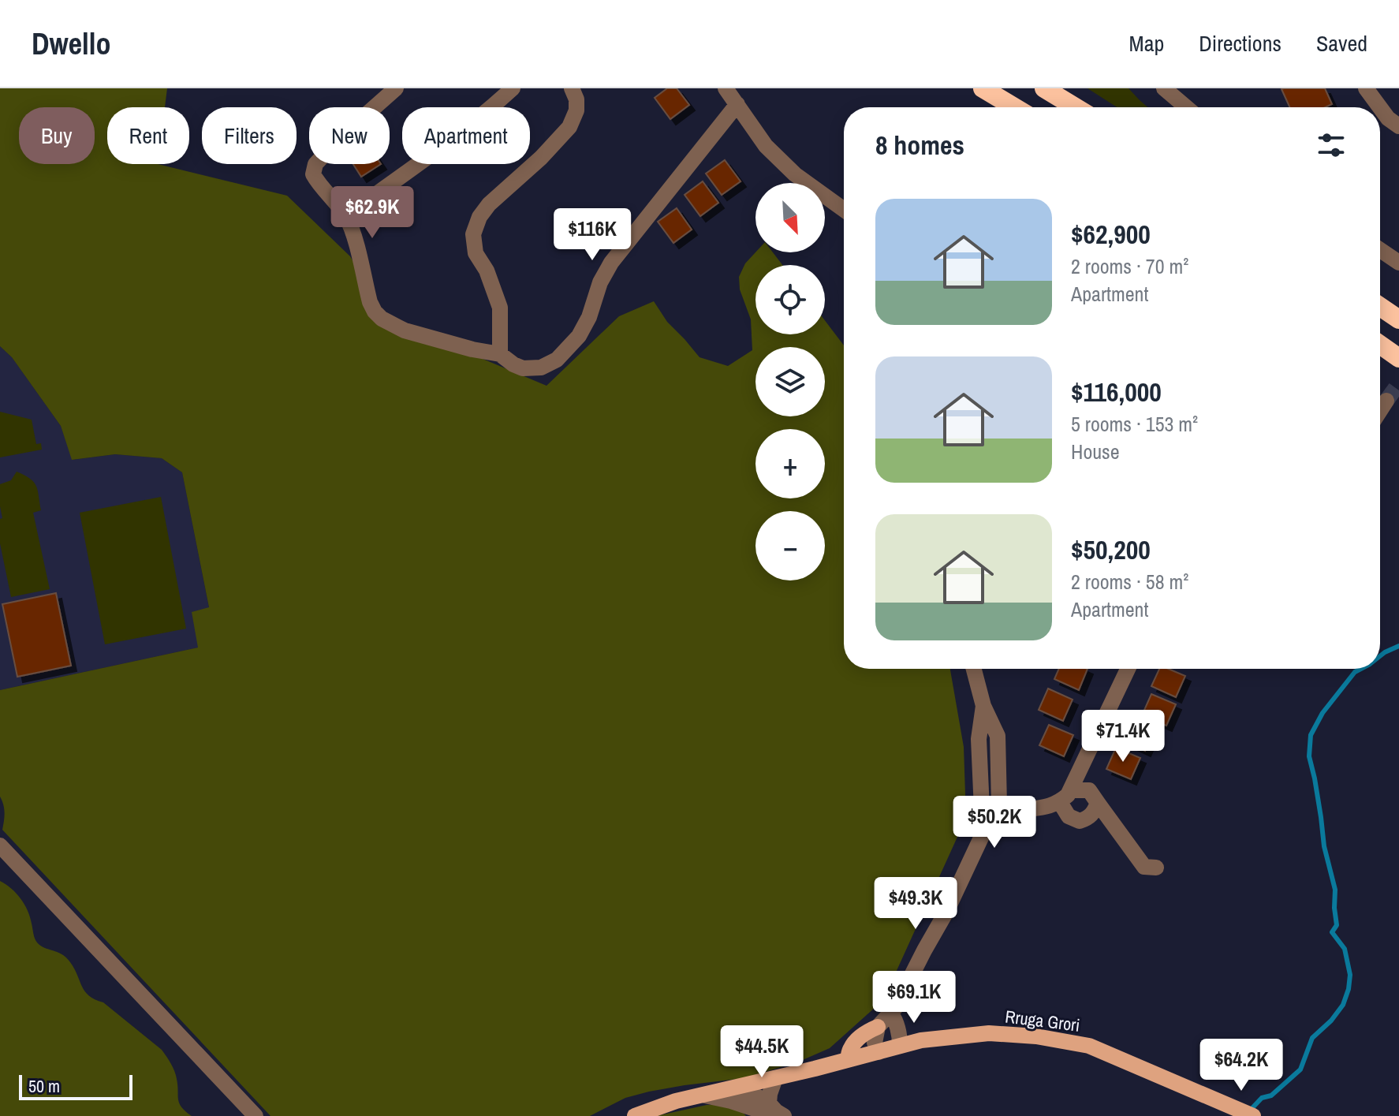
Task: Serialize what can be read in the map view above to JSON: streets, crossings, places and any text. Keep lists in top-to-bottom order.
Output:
{
  "streets": {
    "main road": ["Rruga Grori"]
  },
  "scale_bar": "50 m",
  "north": "bottom right",
  "page": {
    "header": "Dwello",
    "nav": ["Map", "Directions", "Saved"],
    "chip": [
      "Buy",
      "Rent",
      "Filters",
      "New",
      "Apartment"
    ],
    "heading": "8 homes",
    "map_buttons": ["+", "−"],
    "list": [
      {
        "name": "$62,900",
        "note": "2 rooms · 70 m² · Apartment"
      },
      {
        "name": "$116,000",
        "note": "5 rooms · 153 m² · House"
      },
      {
        "name": "$50,200",
        "note": "2 rooms · 58 m² · Apartment"
      }
    ],
    "price": [
      "$62.9K",
      "$116K",
      "$71.4K",
      "$50.2K",
      "$49.3K",
      "$69.1K",
      "$44.5K",
      "$64.2K"
    ],
    "scale": "50 m"
  }
}
